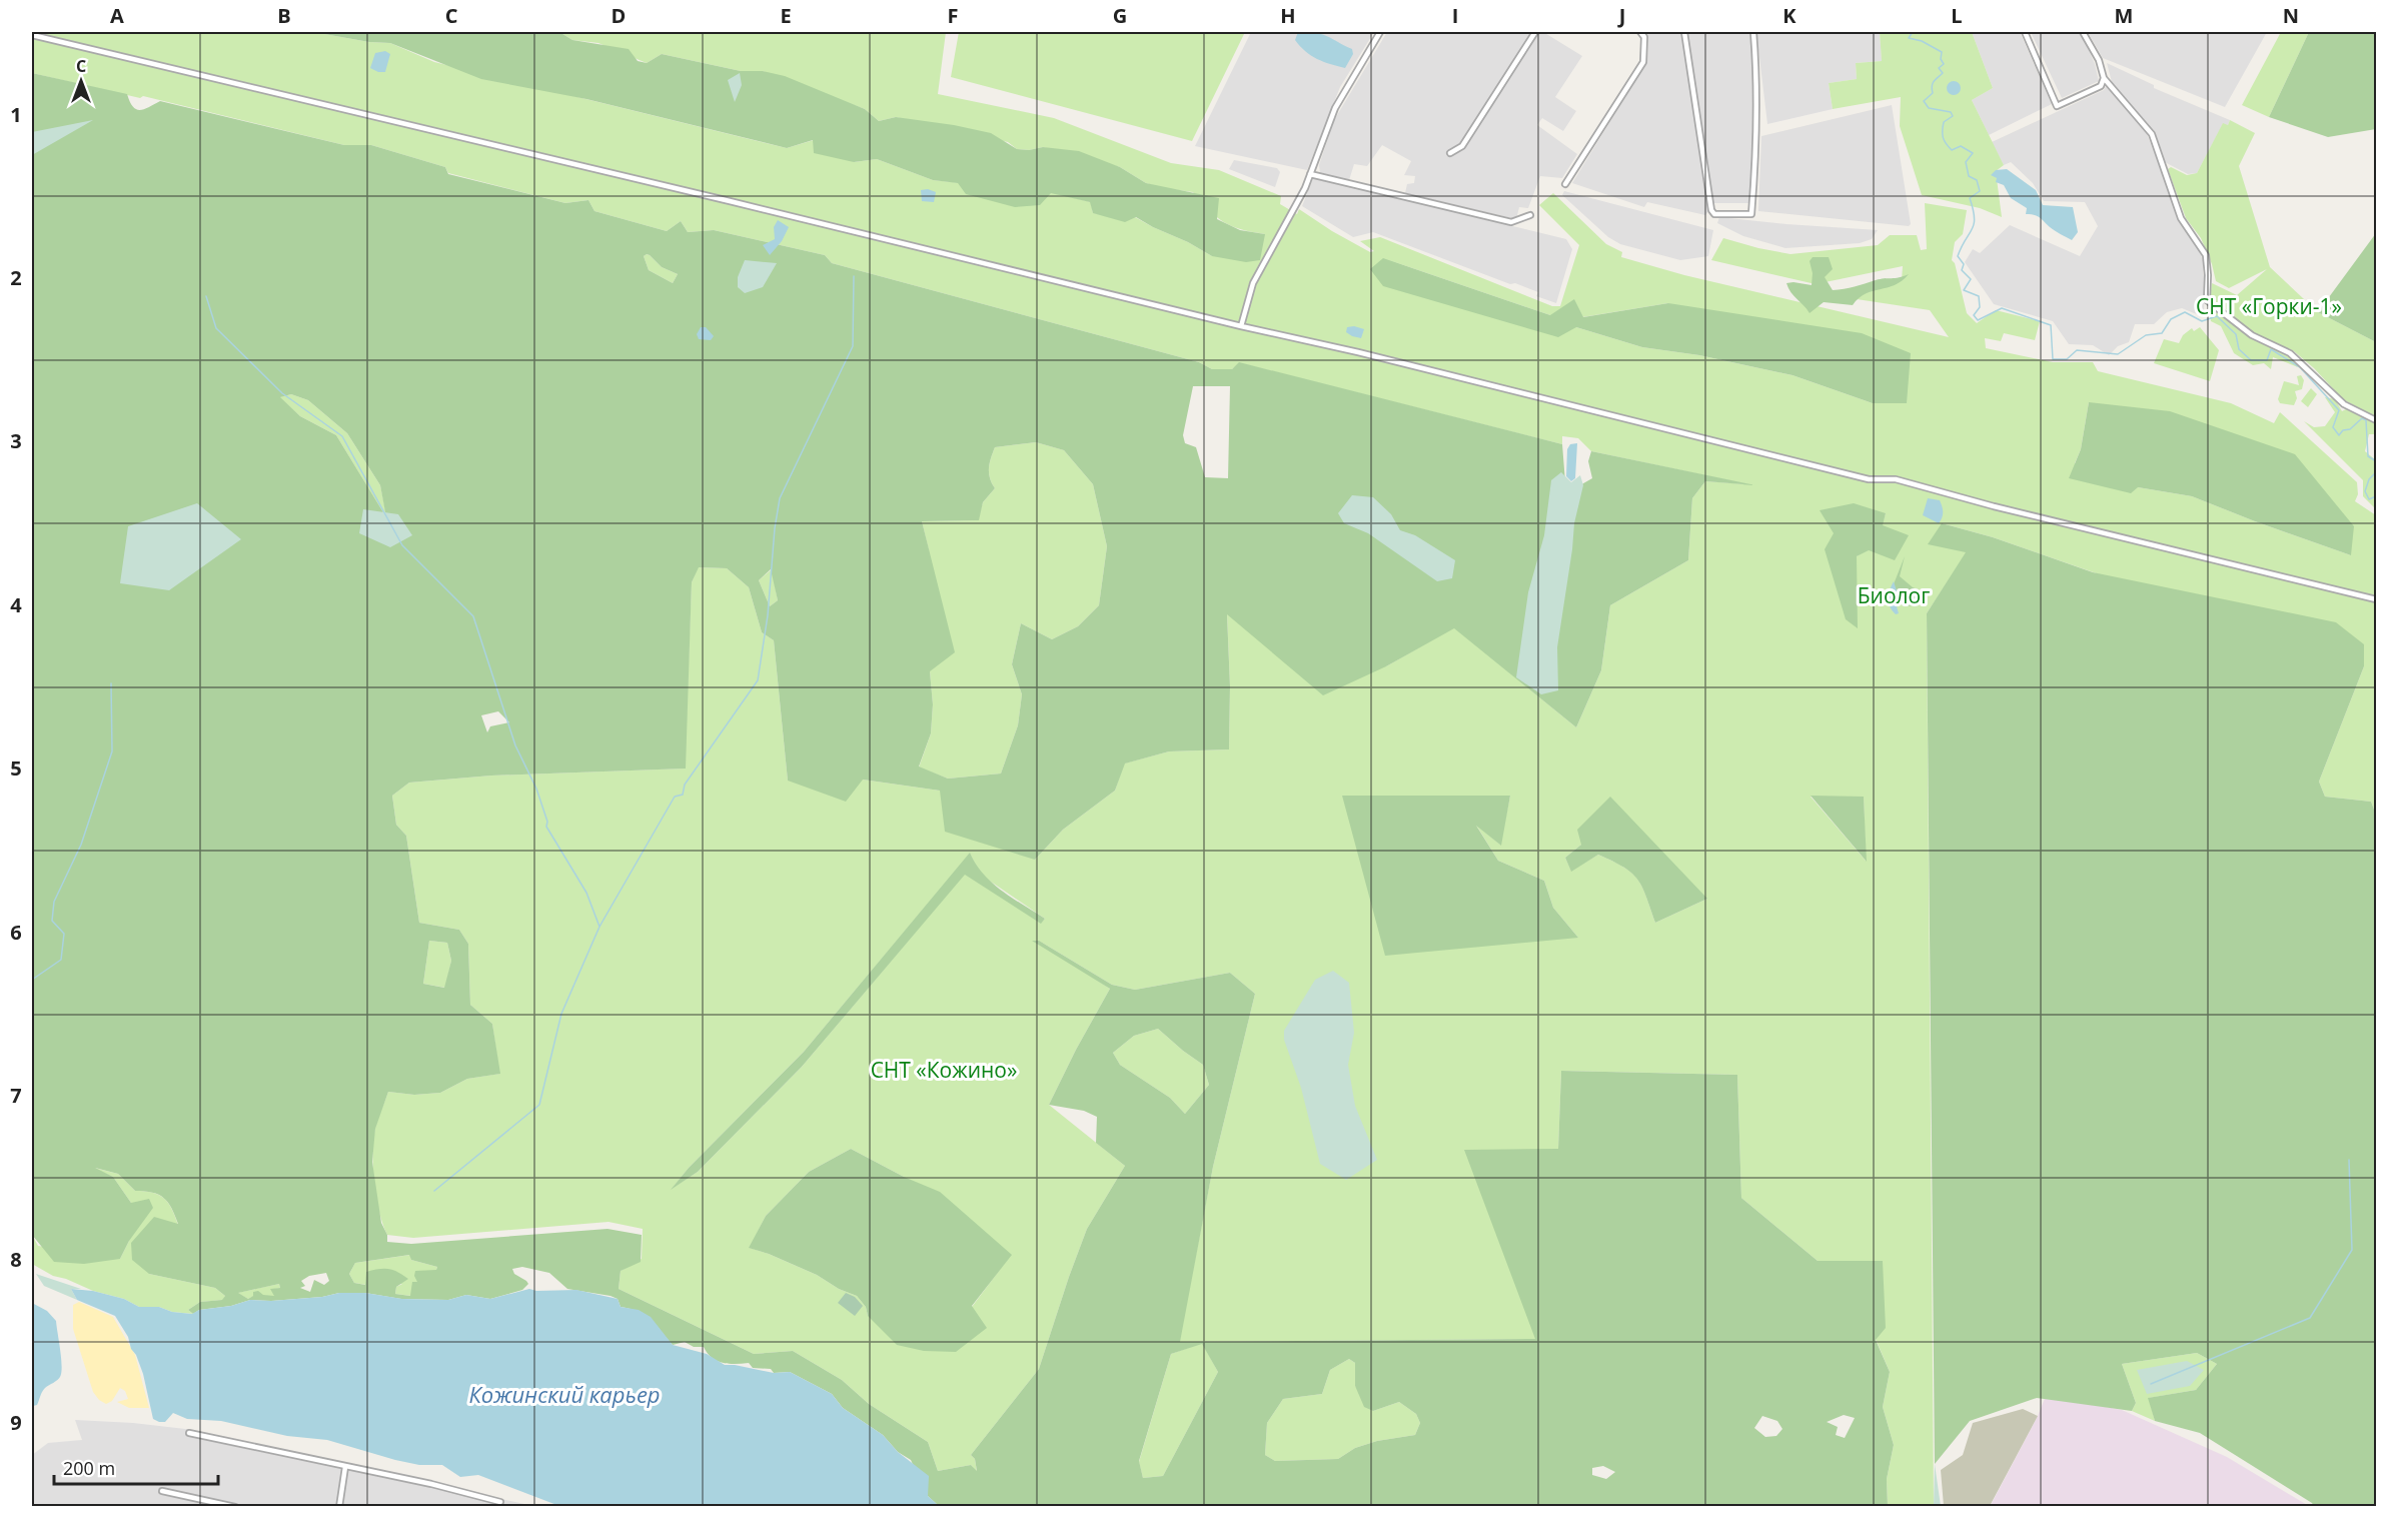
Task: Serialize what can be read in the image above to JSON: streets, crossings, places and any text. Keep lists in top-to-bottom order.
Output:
{
  "water": ["Кожинский карьер"],
  "parks": ["СНТ «Горки-1»", "Биолог", "СНТ «Кожино»"],
  "scale_bar": "200 m",
  "north": "top",
  "grid": {
    "columns": [
      "A",
      "B",
      "C",
      "D",
      "E",
      "F",
      "G",
      "H",
      "I",
      "J",
      "K",
      "L",
      "M",
      "N"
    ],
    "rows": [
      "1",
      "2",
      "3",
      "4",
      "5",
      "6",
      "7",
      "8",
      "9"
    ]
  }
}
